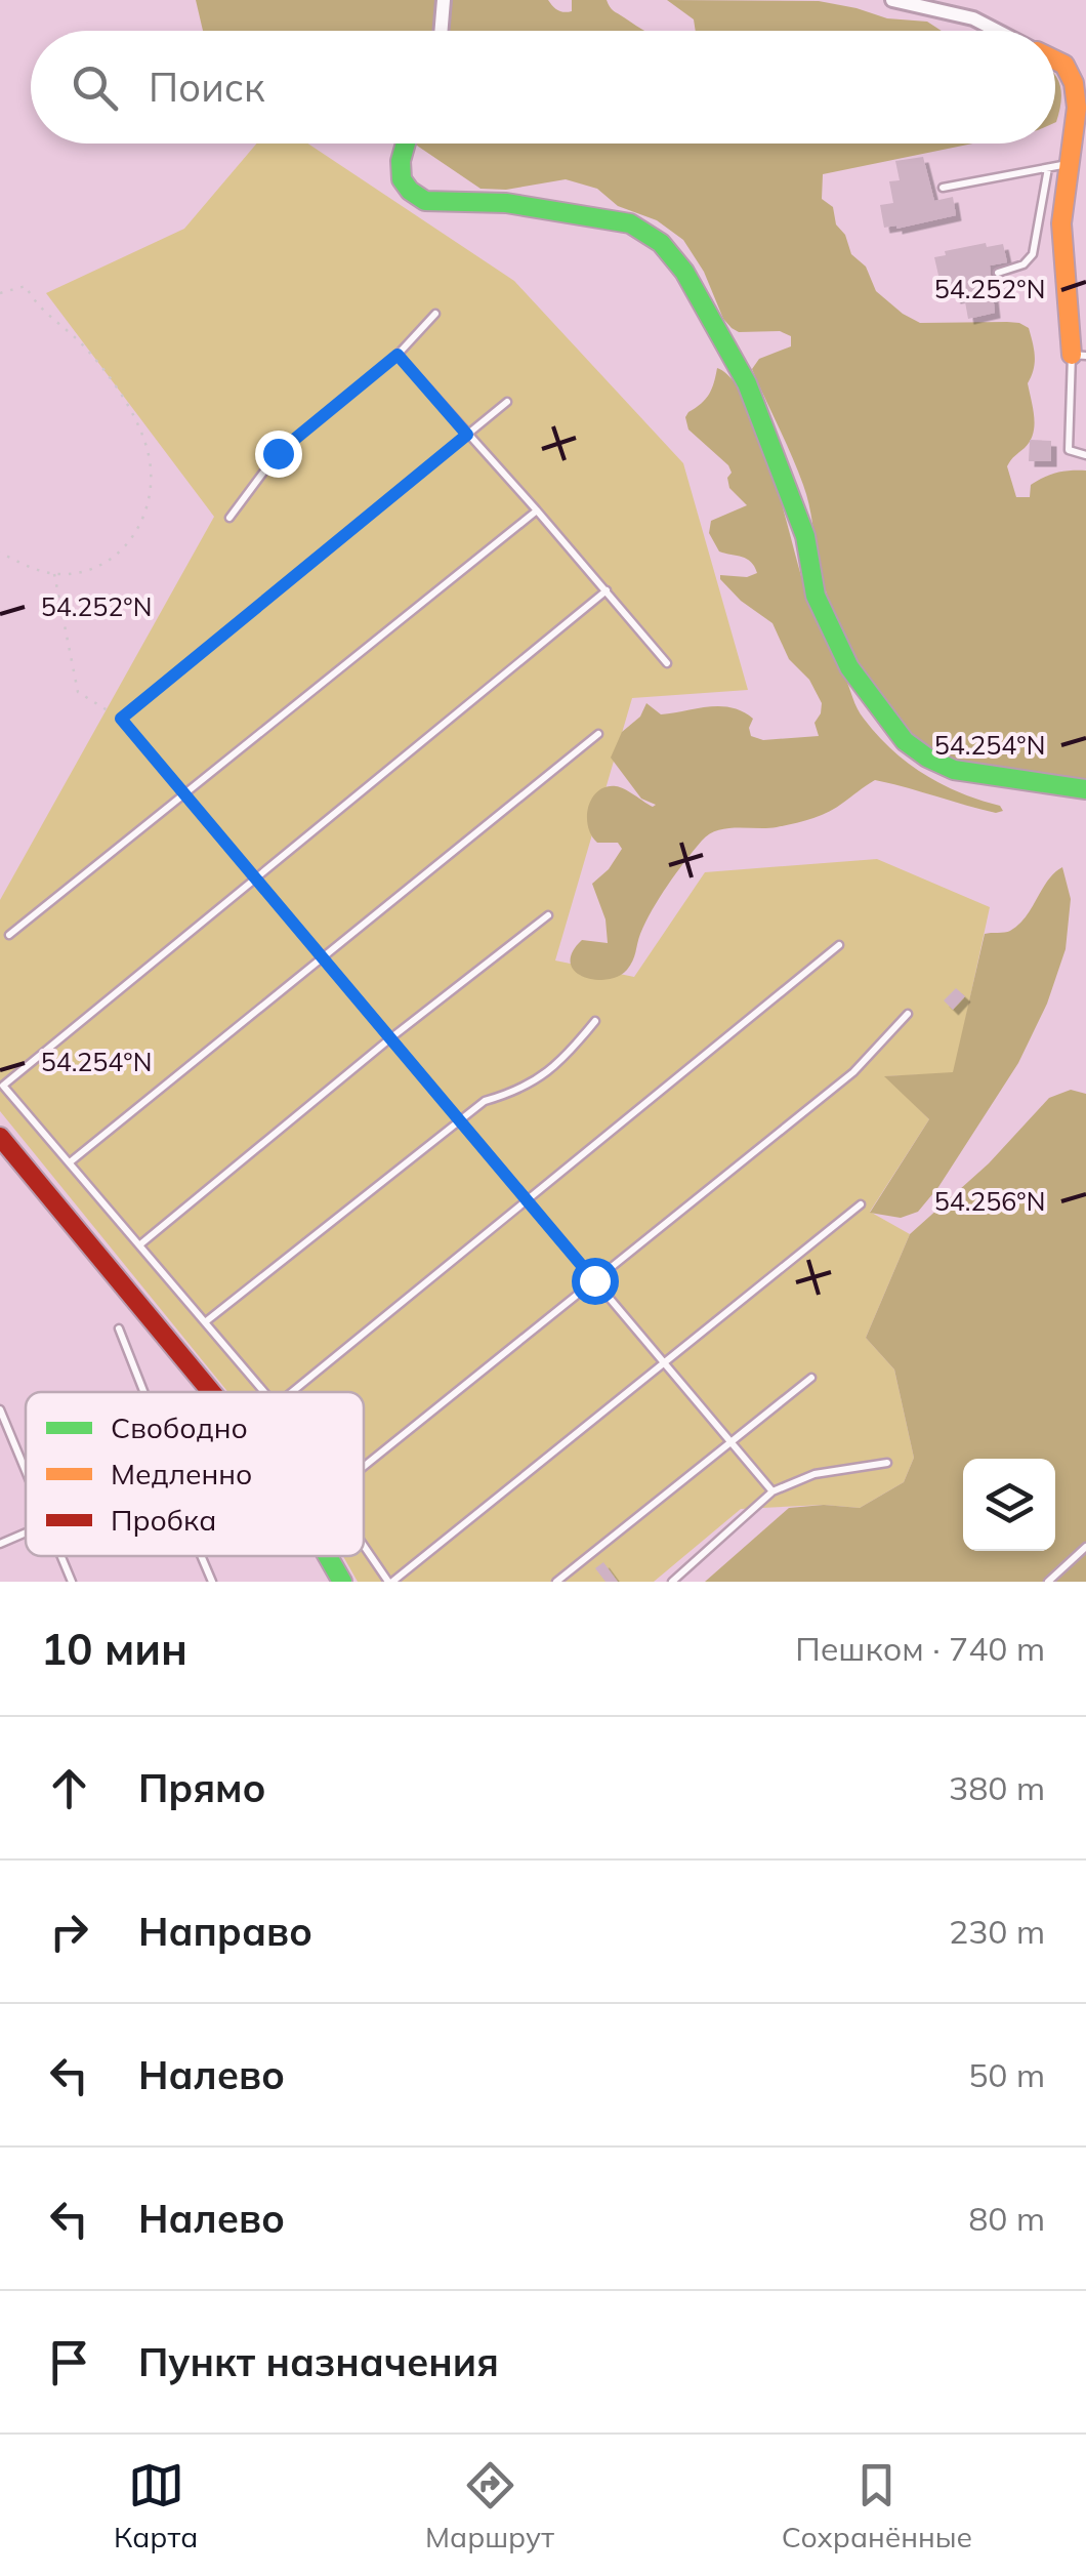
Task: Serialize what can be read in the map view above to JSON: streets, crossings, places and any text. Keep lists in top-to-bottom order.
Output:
{
  "legend": ["Свободно", "Медленно", "Пробка"],
  "page": {
    "search": "Поиск",
    "heading": ["10 мин", "Пешком · 740 m"],
    "list": [
      ["Прямо", "380 m"],
      ["Направо", "230 m"],
      ["Налево", "50 m"],
      ["Налево", "80 m"],
      "Пункт назначения"
    ],
    "nav": ["Карта", "Маршрут", "Сохранённые"]
  },
  "coordinates": ["54.252°N", "54.254°N", "54.256°N"]
}
